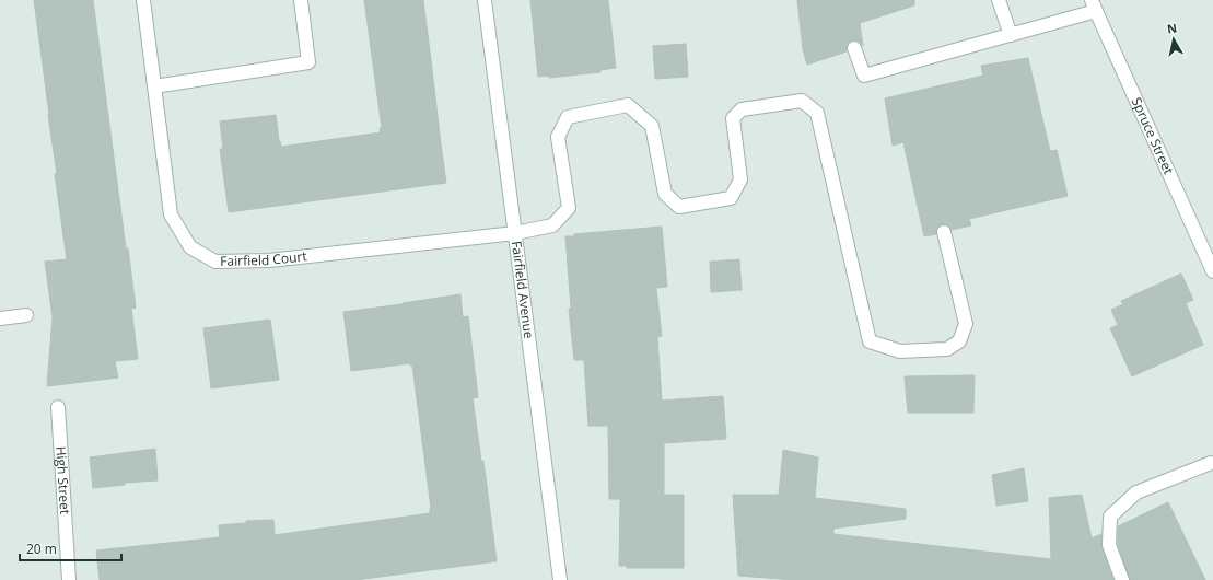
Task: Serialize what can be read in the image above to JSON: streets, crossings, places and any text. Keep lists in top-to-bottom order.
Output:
{
  "streets": {
    "street": [
      "Spruce Street",
      "Fairfield Court",
      "Fairfield Avenue",
      "High Street"
    ]
  },
  "crossings": [
    ["Fairfield Court", "Fairfield Avenue"]
  ],
  "scale_bar": "20 m",
  "north": "top"
}
